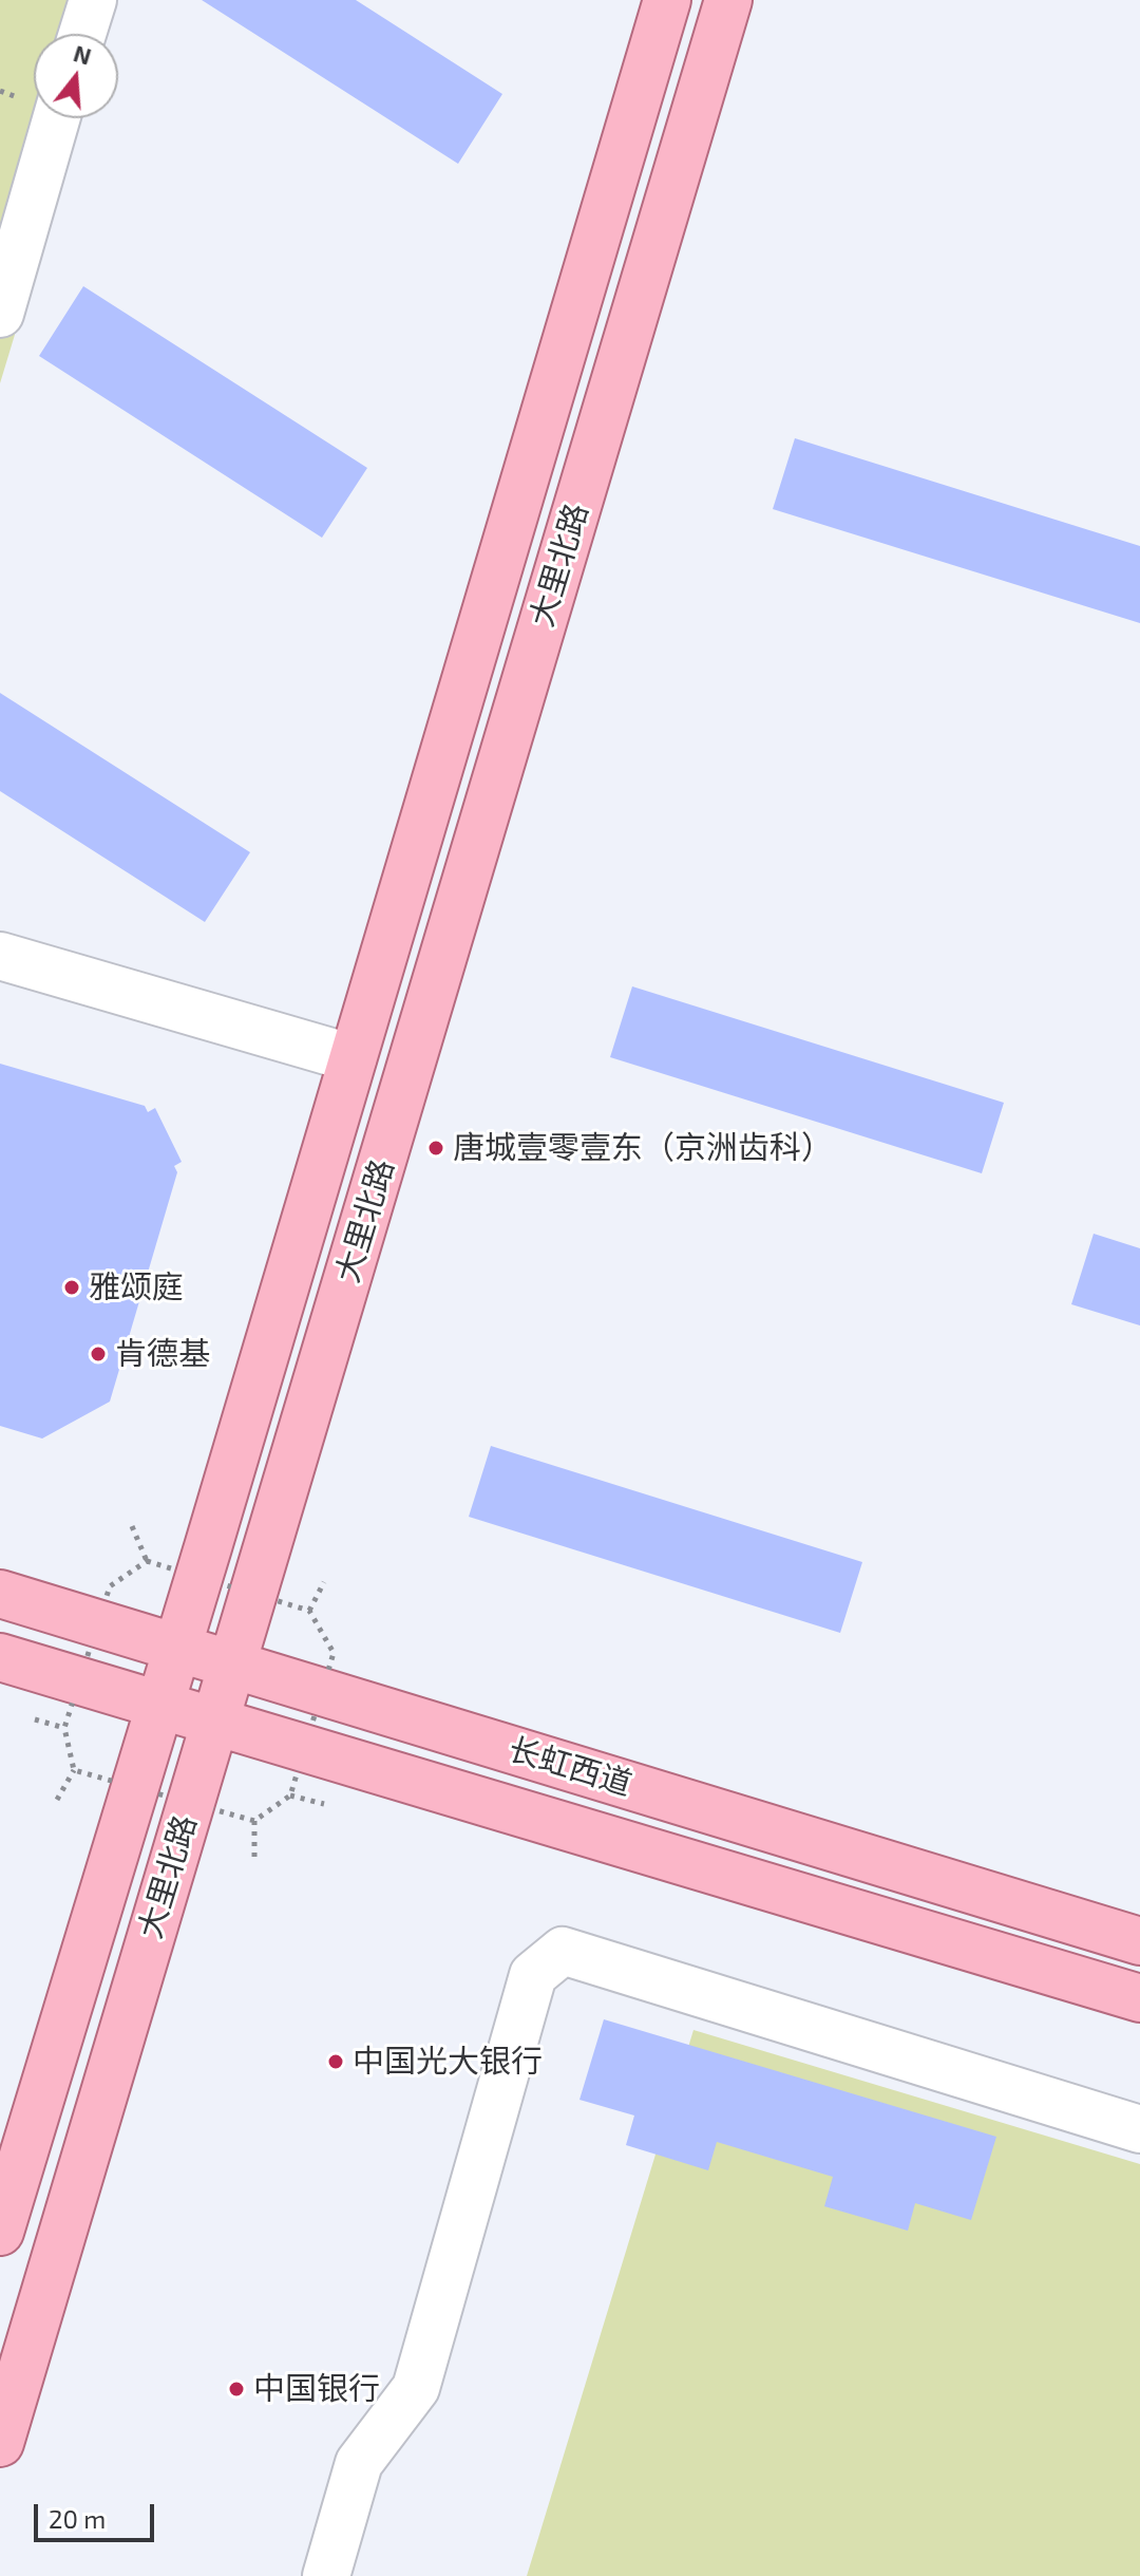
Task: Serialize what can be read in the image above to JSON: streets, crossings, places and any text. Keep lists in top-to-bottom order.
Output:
{
  "streets": {
    "main road": ["大里北路", "长虹西道"]
  },
  "crossings": [
    ["大里北路", "长虹西道"]
  ],
  "places": [
    "唐城壹零壹东（京洲齿科）",
    "雅颂庭",
    "肯德基",
    "中国光大银行",
    "中国银行"
  ],
  "scale_bar": "20 m",
  "north": "top"
}
